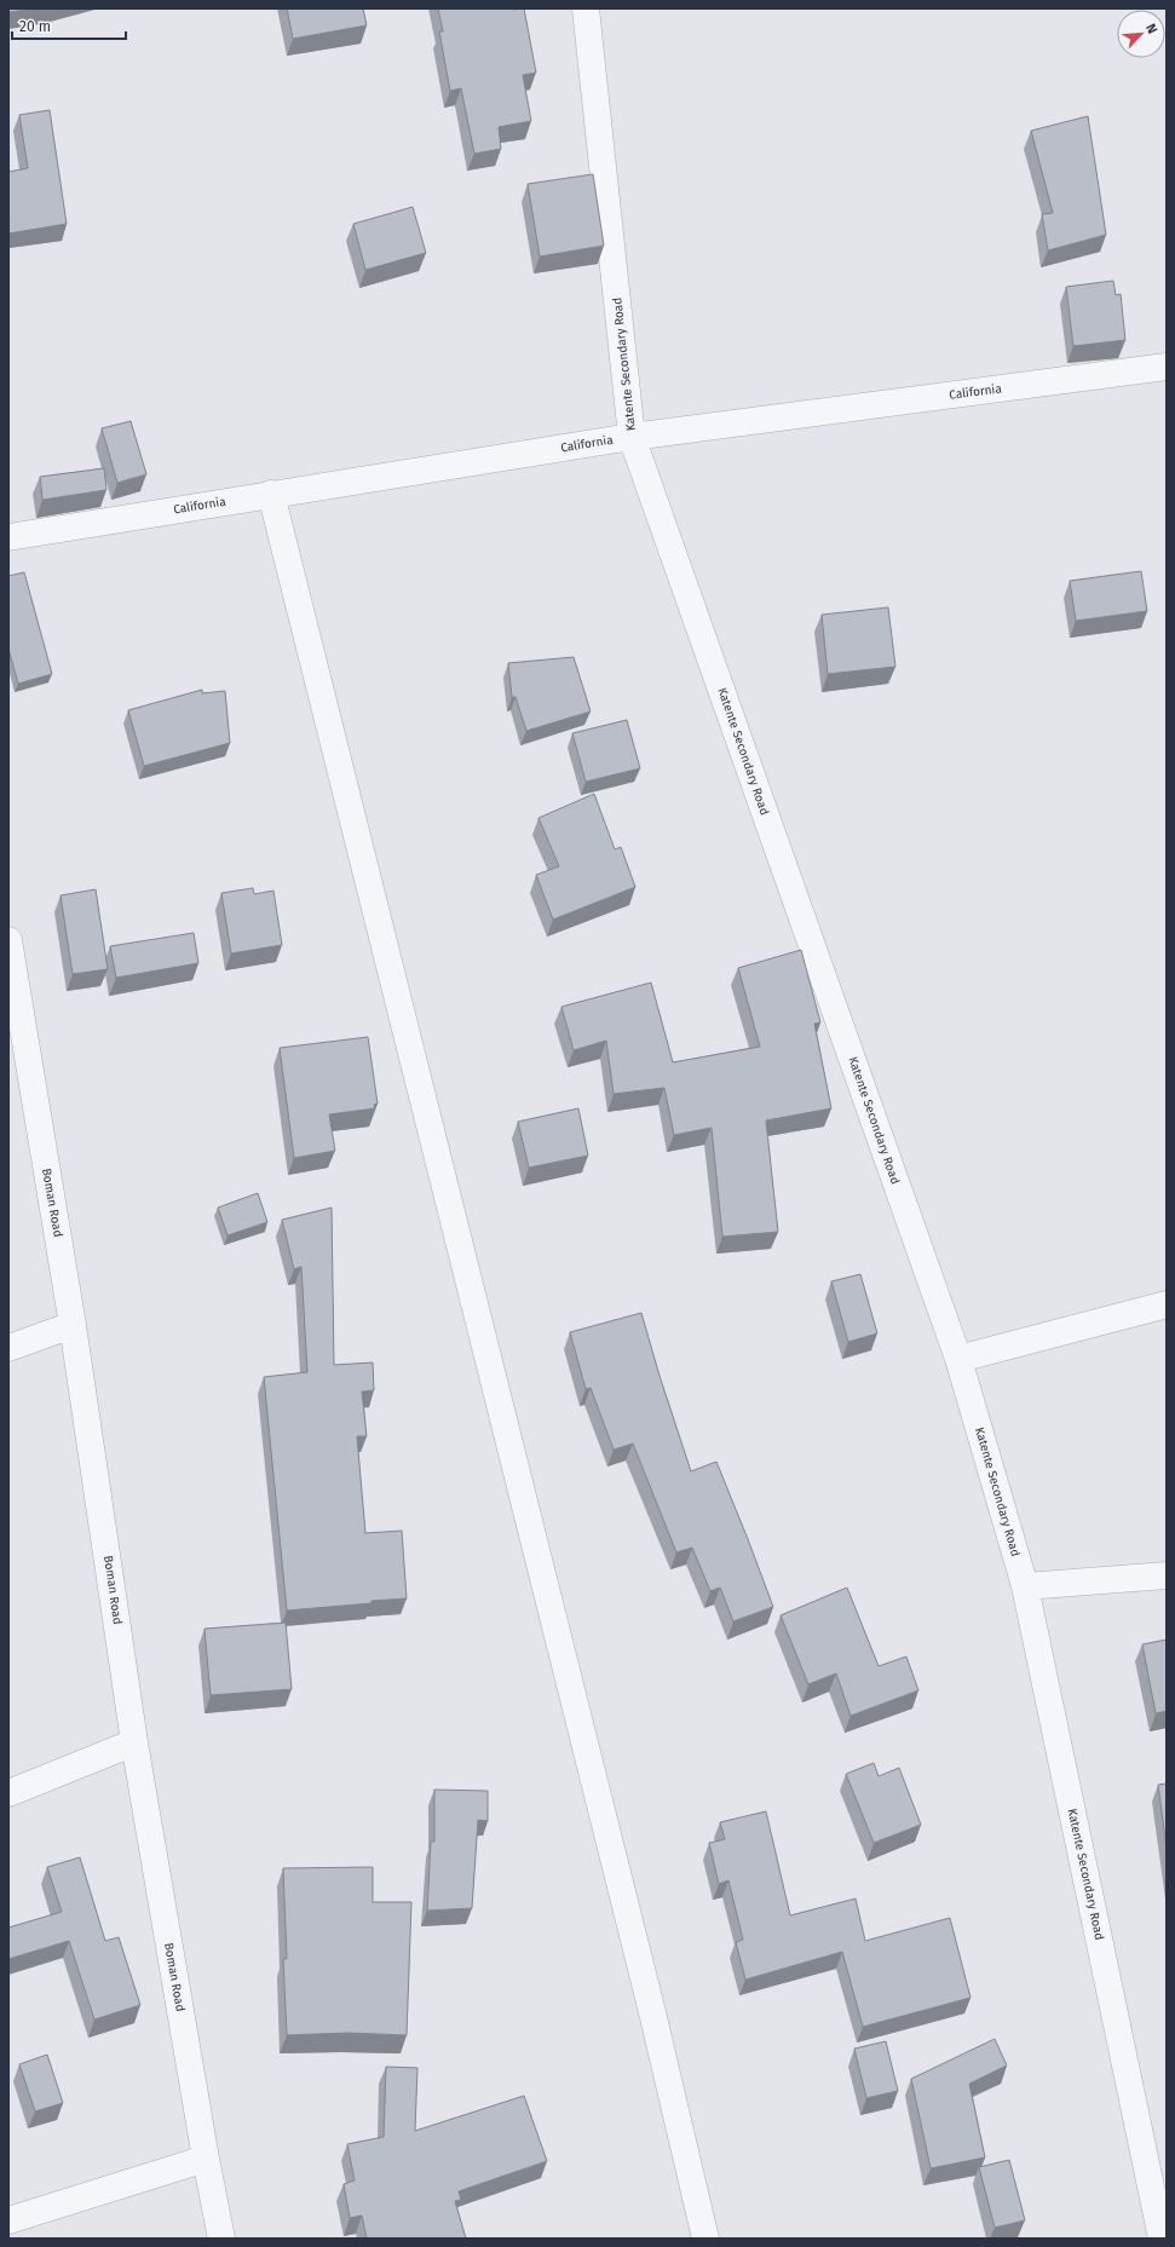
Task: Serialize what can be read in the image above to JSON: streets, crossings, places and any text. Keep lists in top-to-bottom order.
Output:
{
  "streets": {
    "street": ["Katente Secondary Road", "California", "Boman Road"]
  },
  "crossings": [
    ["Katente Secondary Road", "California"]
  ],
  "scale_bar": "20 m",
  "north": "top right"
}
